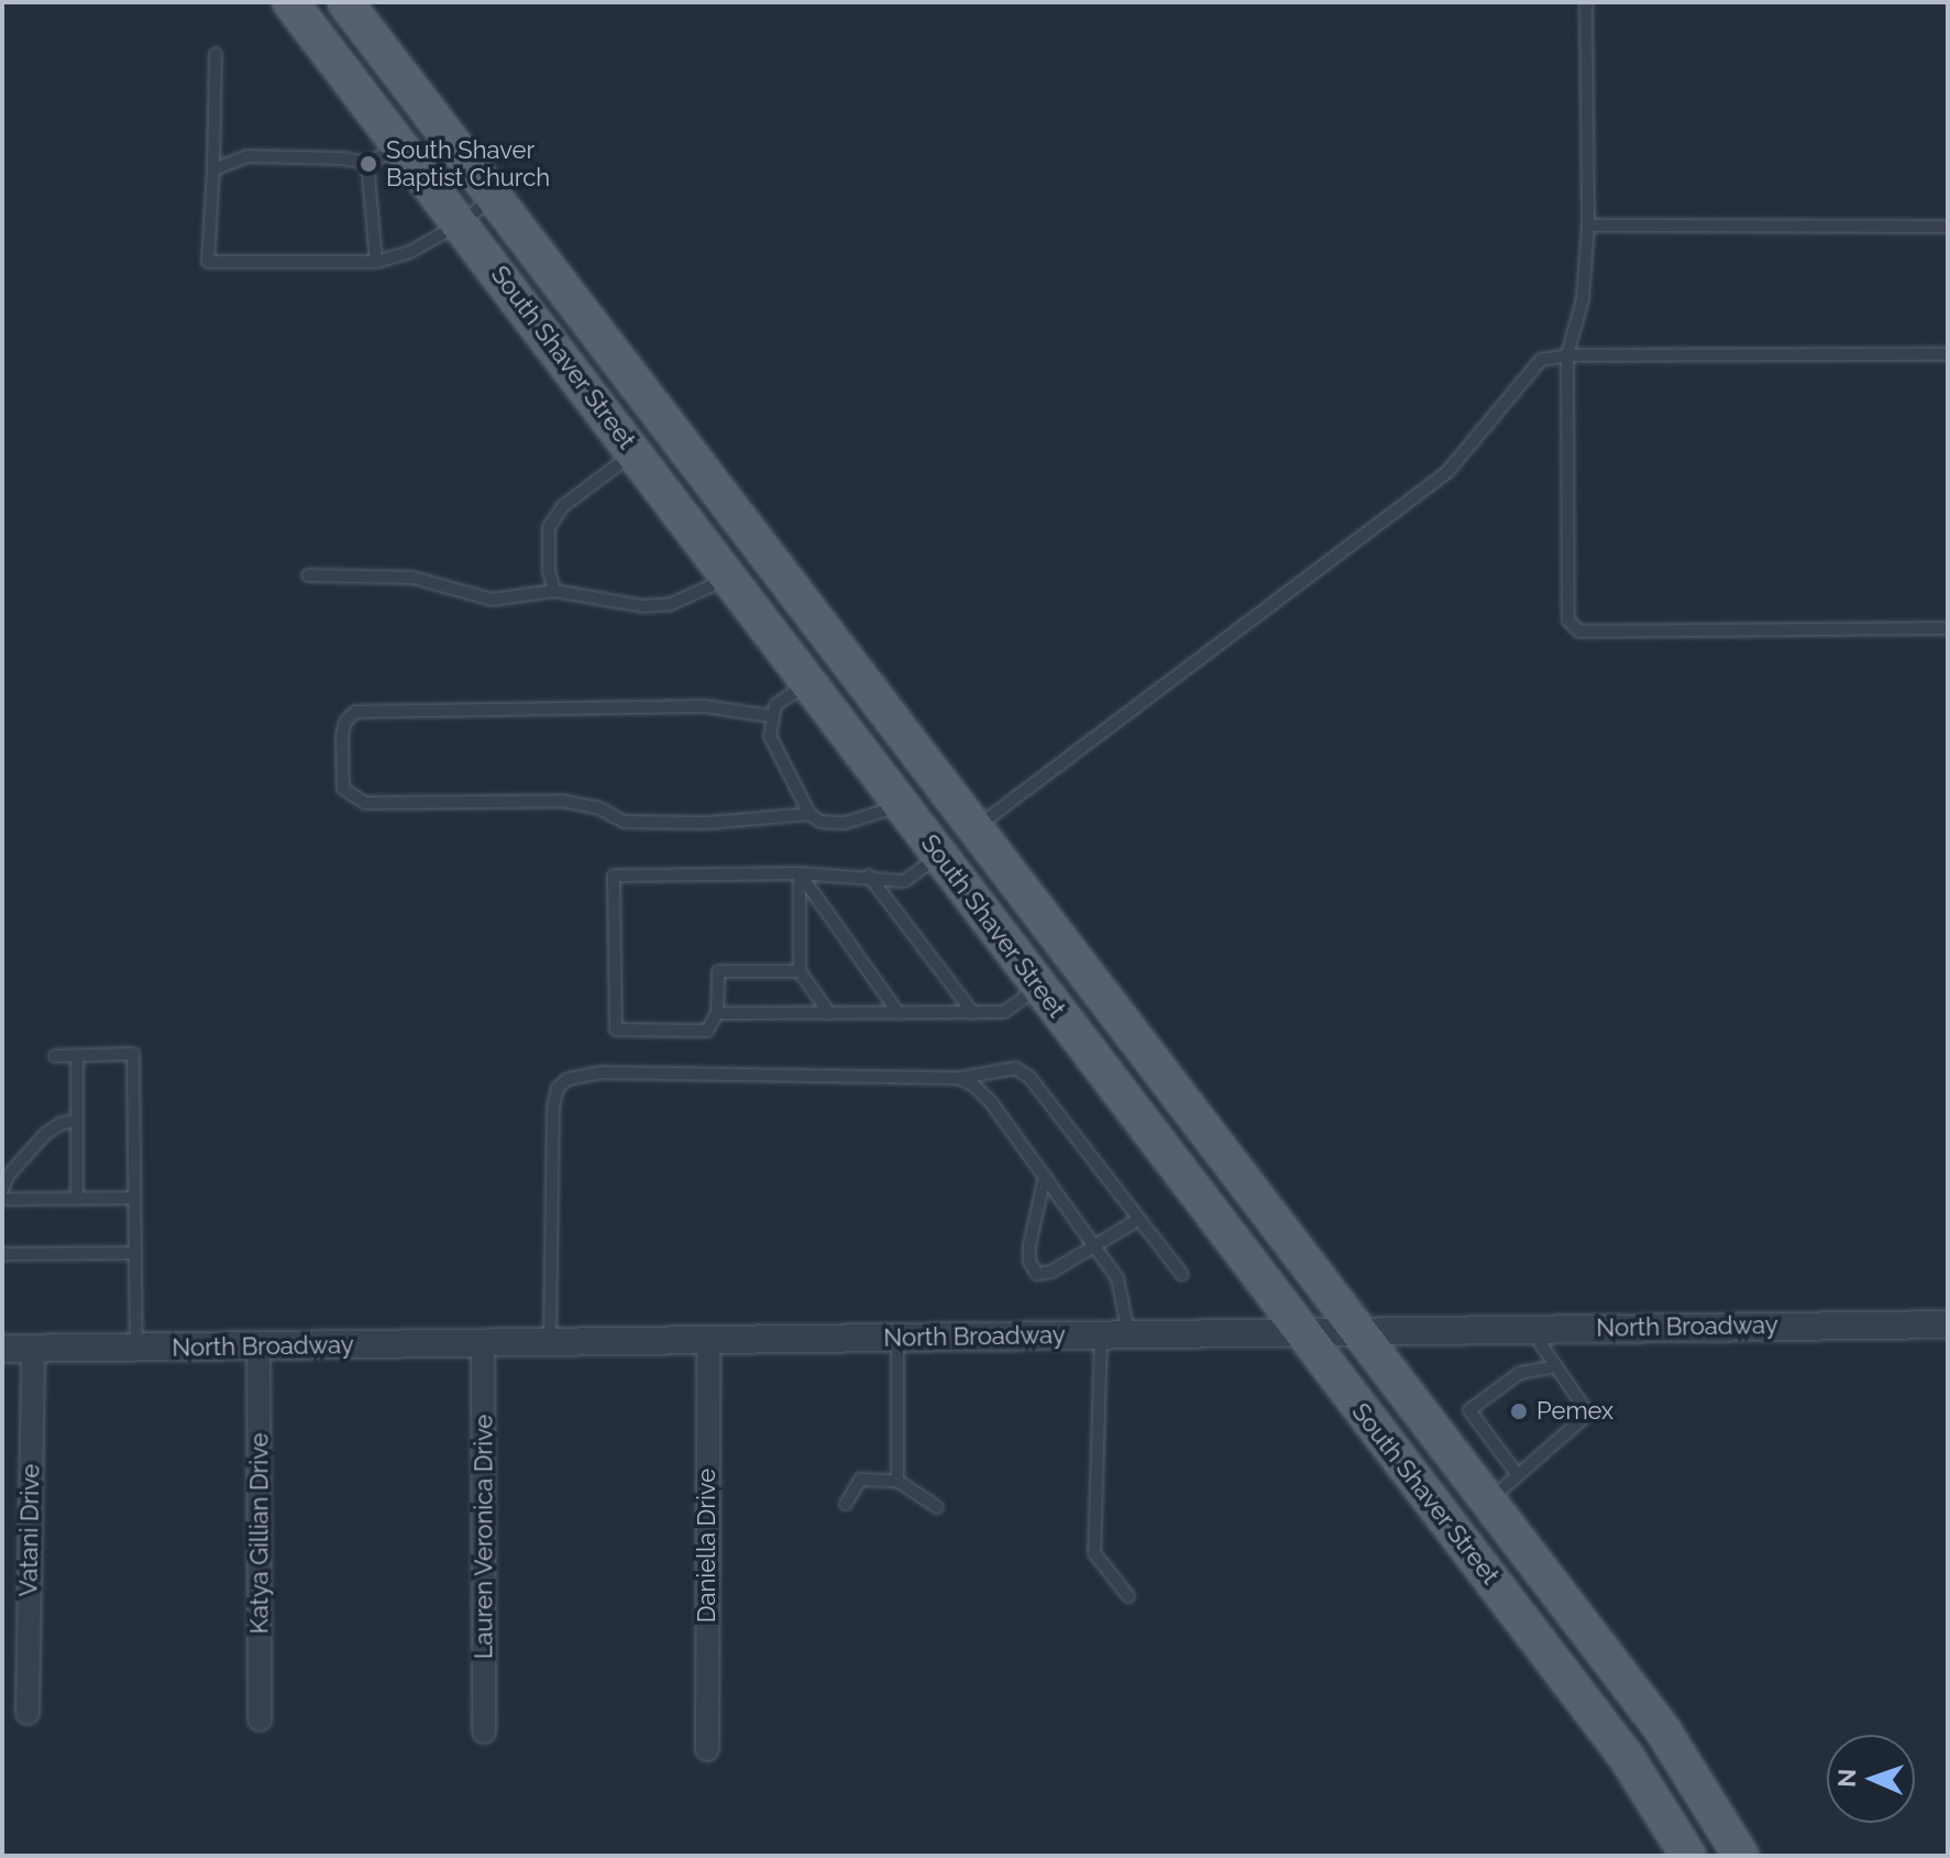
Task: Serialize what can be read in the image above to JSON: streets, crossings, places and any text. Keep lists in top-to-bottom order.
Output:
{
  "streets": {
    "main road": ["South Shaver Street"],
    "street": [
      "North Broadway",
      "Vatani Drive",
      "Katya Gillian Drive",
      "Lauren Veronica Drive",
      "Daniella Drive"
    ]
  },
  "crossings": [
    ["South Shaver Street", "North Broadway"],
    ["North Broadway", "Vatani Drive"],
    ["North Broadway", "Katya Gillian Drive"],
    ["North Broadway", "Lauren Veronica Drive"],
    ["North Broadway", "Daniella Drive"]
  ],
  "places": ["South Shaver Baptist Church", "Pemex"],
  "north": "left"
}
